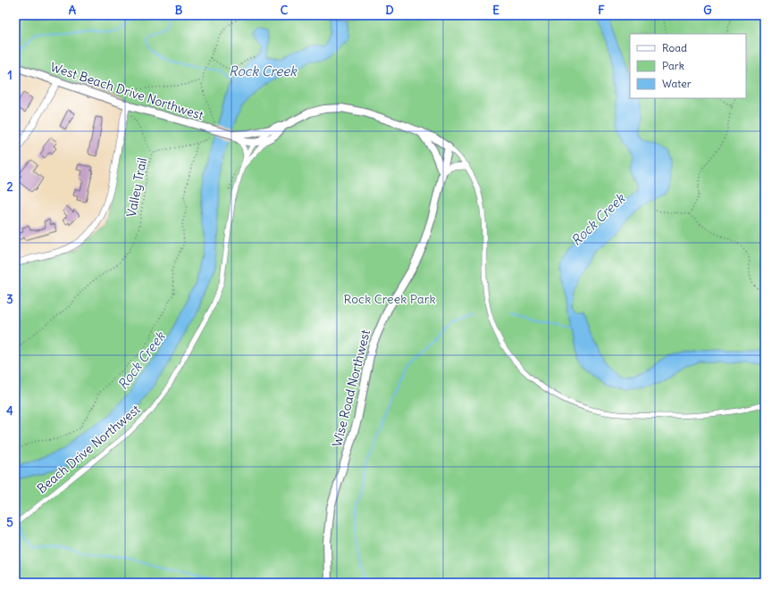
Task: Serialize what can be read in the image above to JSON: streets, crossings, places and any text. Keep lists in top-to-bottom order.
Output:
{
  "streets": {
    "street": ["West Beach Drive Northwest", "Wise Road Northwest", "Beach Drive Northwest"],
    "path": ["Valley Trail"]
  },
  "crossings": [
    ["West Beach Drive Northwest", "Valley Trail"],
    ["West Beach Drive Northwest", "Beach Drive Northwest"],
    ["Wise Road Northwest", "Beach Drive Northwest"]
  ],
  "water": ["Rock Creek"],
  "parks": ["Rock Creek Park"],
  "legend": ["Road", "Park", "Water"],
  "grid": {
    "columns": [
      "A",
      "B",
      "C",
      "D",
      "E",
      "F",
      "G"
    ],
    "rows": [
      "1",
      "2",
      "3",
      "4",
      "5"
    ]
  }
}
